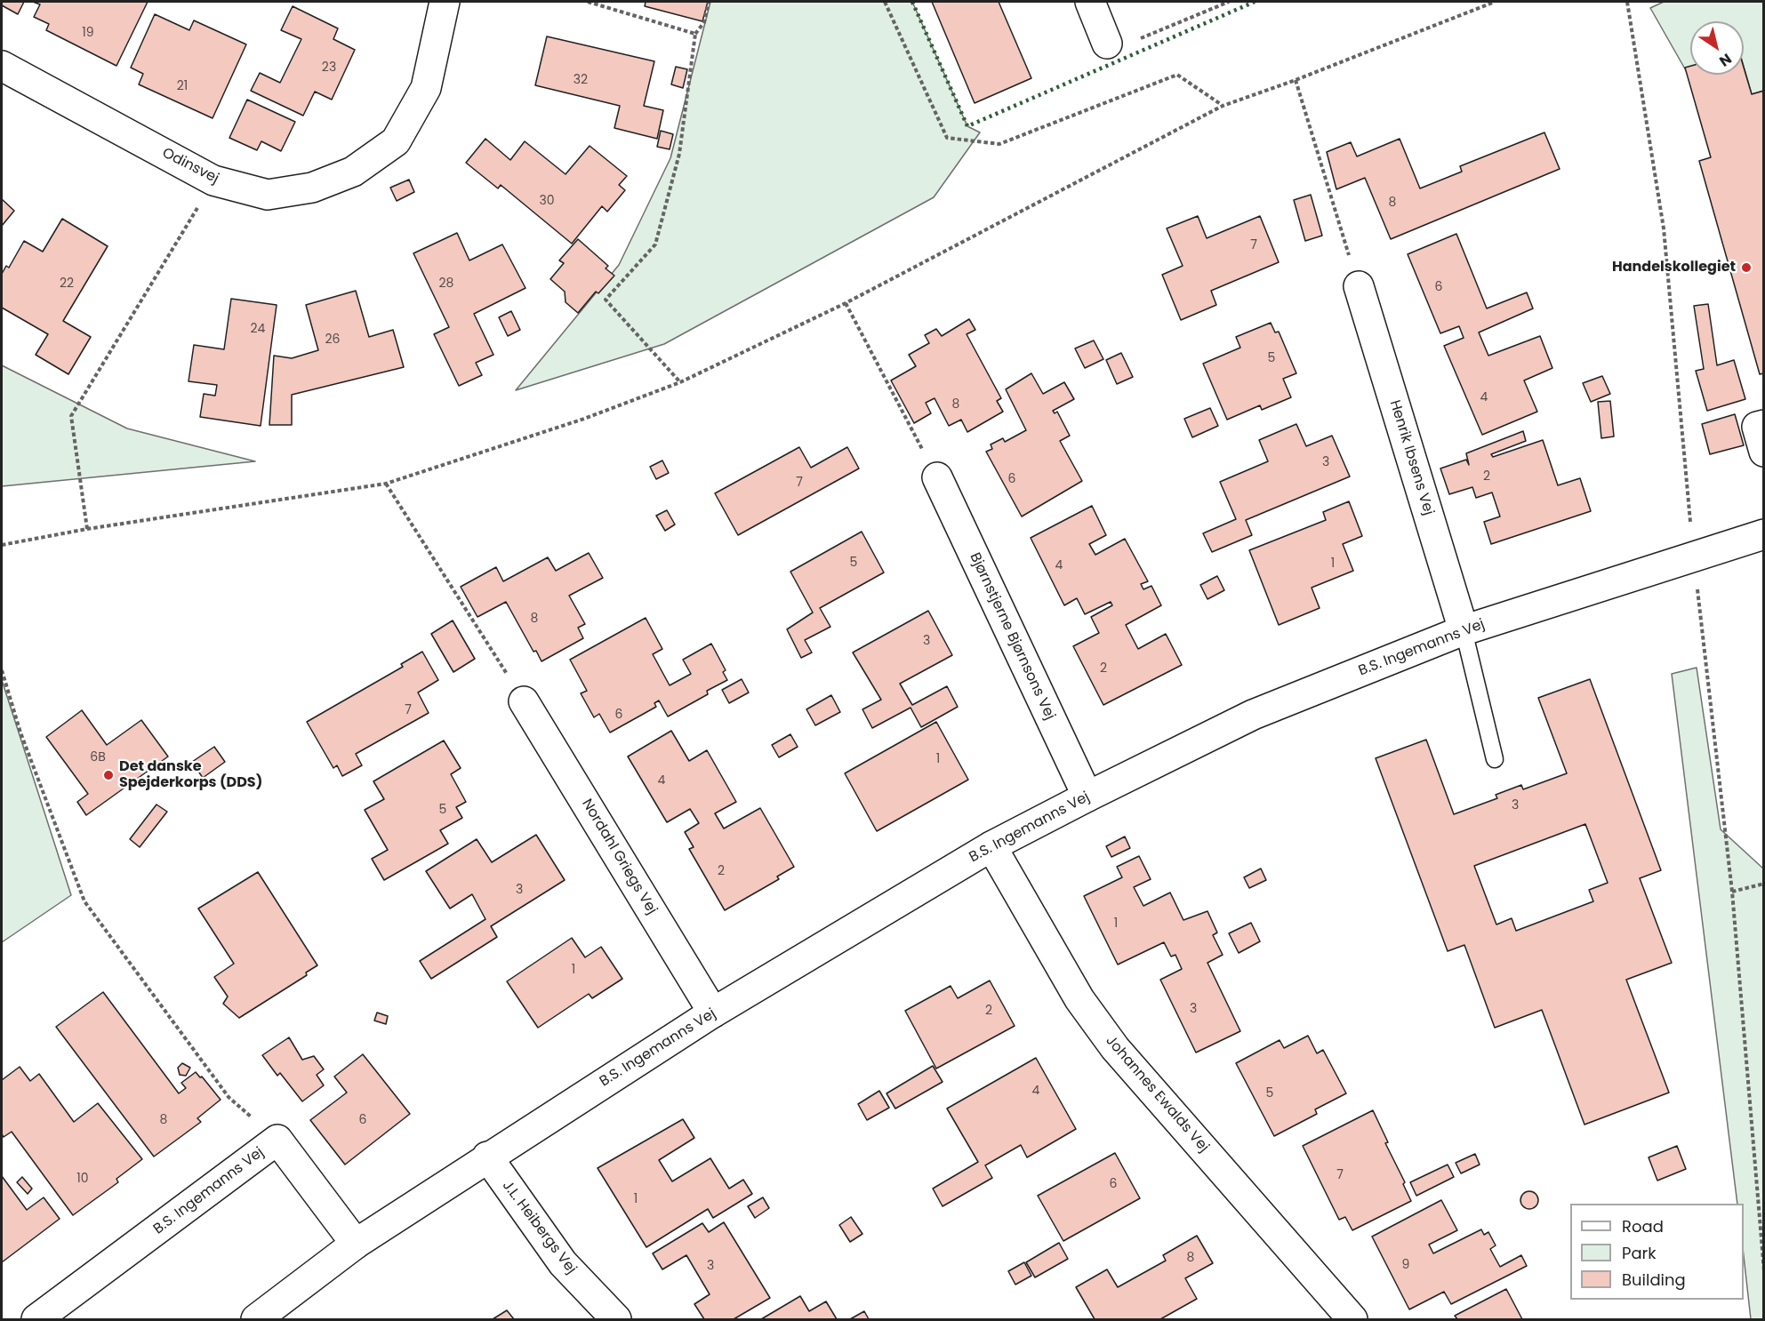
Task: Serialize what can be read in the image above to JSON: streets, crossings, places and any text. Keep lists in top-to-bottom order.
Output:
{
  "streets": {
    "street": [
      "Odinsvej",
      "Henrik Ibsens Vej",
      "Bjørnstjerne Bjørnsons Vej",
      "B.S. Ingemanns Vej",
      "Nordahl Griegs Vej",
      "Johannes Ewalds Vej",
      "J.L. Heibergs Vej"
    ]
  },
  "crossings": [
    ["Henrik Ibsens Vej", "B.S. Ingemanns Vej"],
    ["Bjørnstjerne Bjørnsons Vej", "B.S. Ingemanns Vej"],
    ["B.S. Ingemanns Vej", "Nordahl Griegs Vej"],
    ["B.S. Ingemanns Vej", "Johannes Ewalds Vej"],
    ["B.S. Ingemanns Vej", "J.L. Heibergs Vej"]
  ],
  "places": ["Handelskollegiet", "Det danske Spejderkorps (DDS)"],
  "house_numbers": [
    "19",
    "23",
    "32",
    "21",
    "30",
    "8",
    "7",
    "22",
    "28",
    "6",
    "24",
    "26",
    "5",
    "4",
    "8",
    "3",
    "2",
    "6",
    "7",
    "5",
    "1",
    "4",
    "8",
    "3",
    "2",
    "7",
    "6",
    "6B",
    "1",
    "4",
    "3",
    "5",
    "2",
    "3",
    "1",
    "1",
    "3",
    "2",
    "4",
    "5",
    "8",
    "6",
    "7",
    "10",
    "6",
    "1",
    "8",
    "9",
    "3"
  ],
  "legend": ["Road", "Park", "Building"],
  "north": "bottom right"
}
